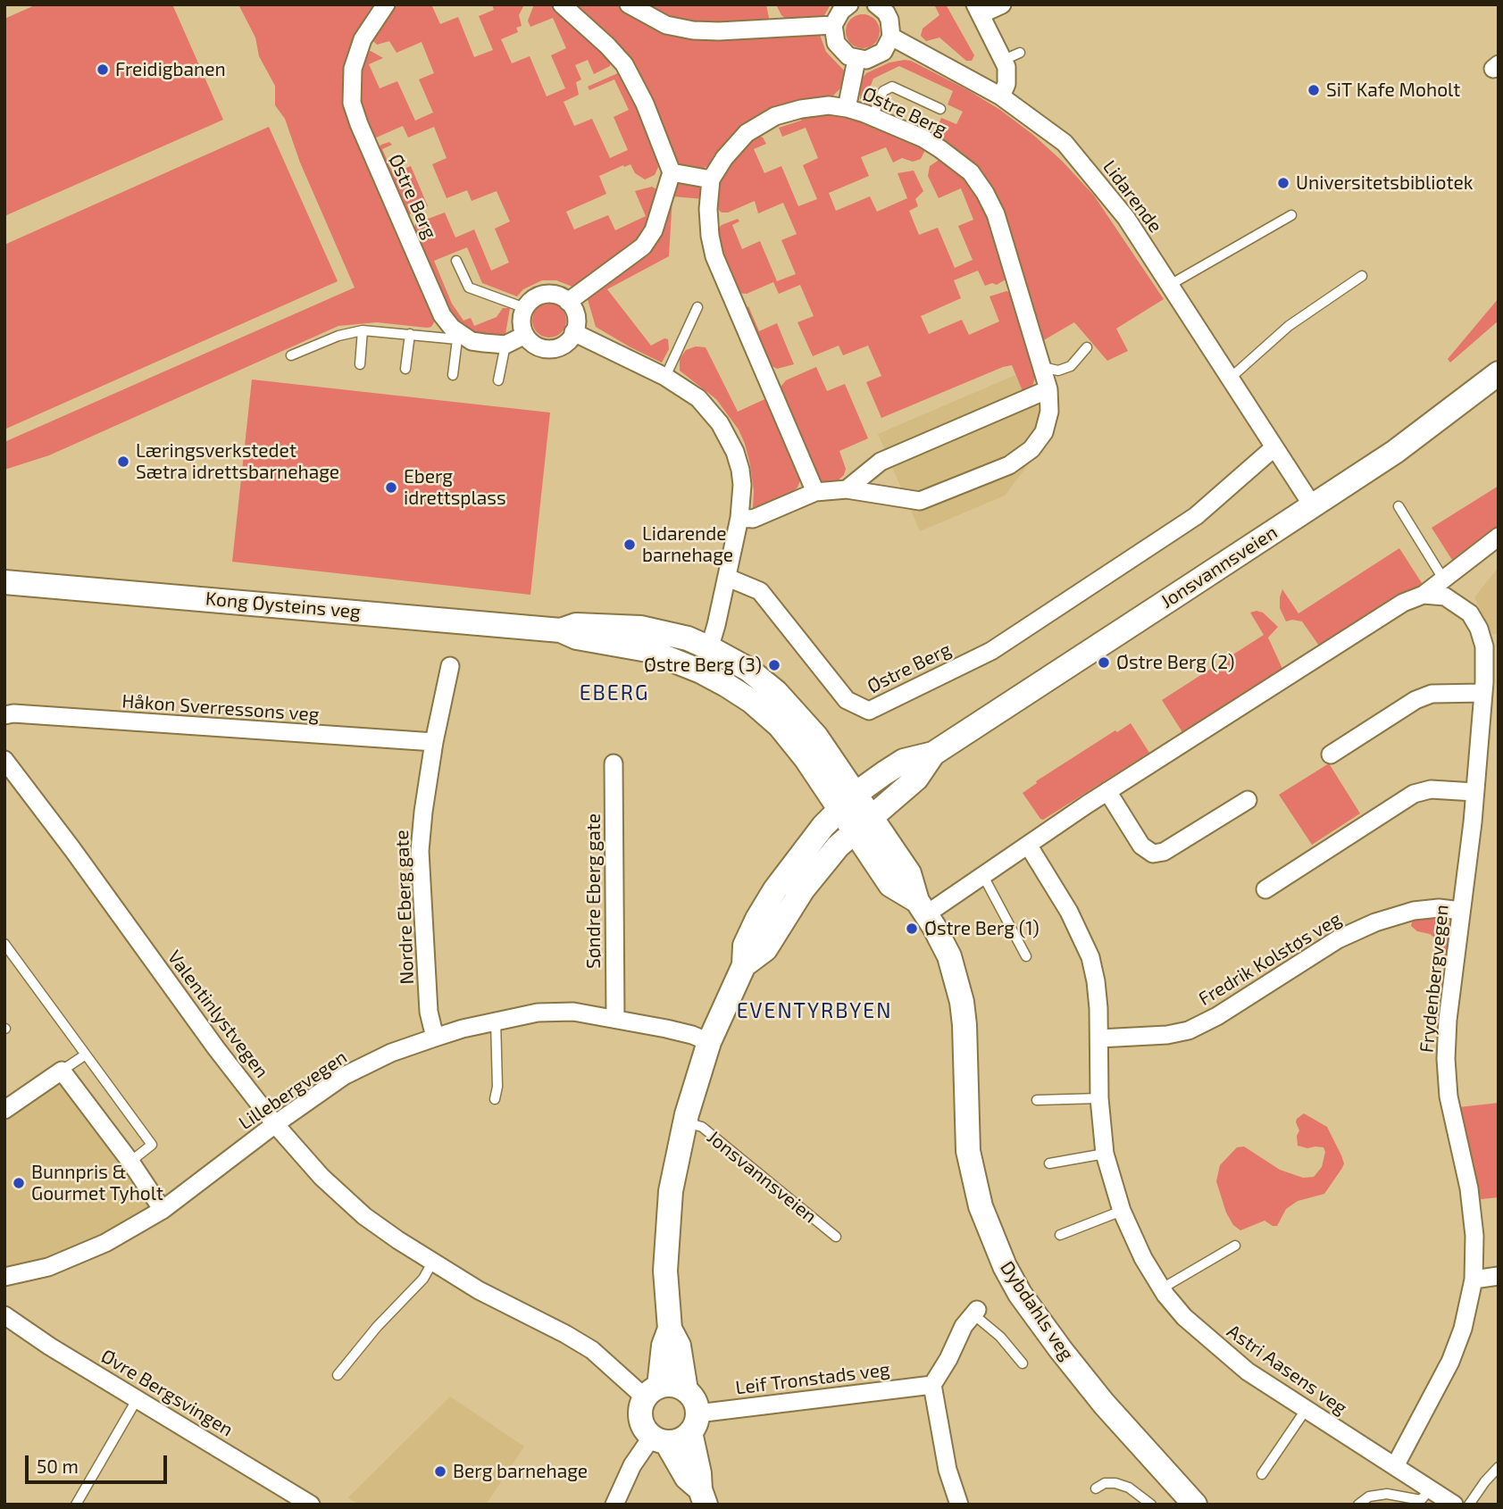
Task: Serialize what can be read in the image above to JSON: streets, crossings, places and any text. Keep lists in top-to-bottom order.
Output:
{
  "streets": {
    "main road": ["Jonsvannsveien", "Kong Øysteins veg", "Dybdahls veg"],
    "street": [
      "Østre Berg",
      "Lidarende",
      "Håkon Sverressons veg",
      "Søndre Eberg gate",
      "Nordre Eberg gate",
      "Fredrik Kolstøs veg",
      "Frydenbergvegen",
      "Valentinlystvegen",
      "Lillebergvegen",
      "Astri Aasens veg",
      "Leif Tronstads veg",
      "Øvre Bergsvingen"
    ]
  },
  "crossings": [
    ["Østre Berg", "Lidarende"],
    ["Lidarende", "Jonsvannsveien"],
    ["Jonsvannsveien", "Kong Øysteins veg"],
    ["Jonsvannsveien", "Valentinlystvegen"],
    ["Jonsvannsveien", "Lillebergvegen"],
    ["Jonsvannsveien", "Dybdahls veg"],
    ["Jonsvannsveien", "Leif Tronstads veg"],
    ["Kong Øysteins veg", "Dybdahls veg"],
    ["Håkon Sverressons veg", "Nordre Eberg gate"],
    ["Søndre Eberg gate", "Lillebergvegen"],
    ["Nordre Eberg gate", "Lillebergvegen"],
    ["Fredrik Kolstøs veg", "Frydenbergvegen"],
    ["Fredrik Kolstøs veg", "Astri Aasens veg"],
    ["Frydenbergvegen", "Astri Aasens veg"],
    ["Valentinlystvegen", "Lillebergvegen"],
    ["Valentinlystvegen", "Leif Tronstads veg"]
  ],
  "districts": ["EBERG", "EVENTYRBYEN"],
  "places": [
    "Freidigbanen",
    "SiT Kafe Moholt",
    "Universitetsbibliotek",
    "Læringsverkstedet Sætra idrettsbarnehage",
    "Eberg idrettsplass",
    "Lidarende barnehage",
    "Østre Berg (2)",
    "Østre Berg (3)",
    "Østre Berg (1)",
    "Bunnpris & Gourmet Tyholt",
    "Berg barnehage"
  ],
  "scale_bar": "50 m"
}
